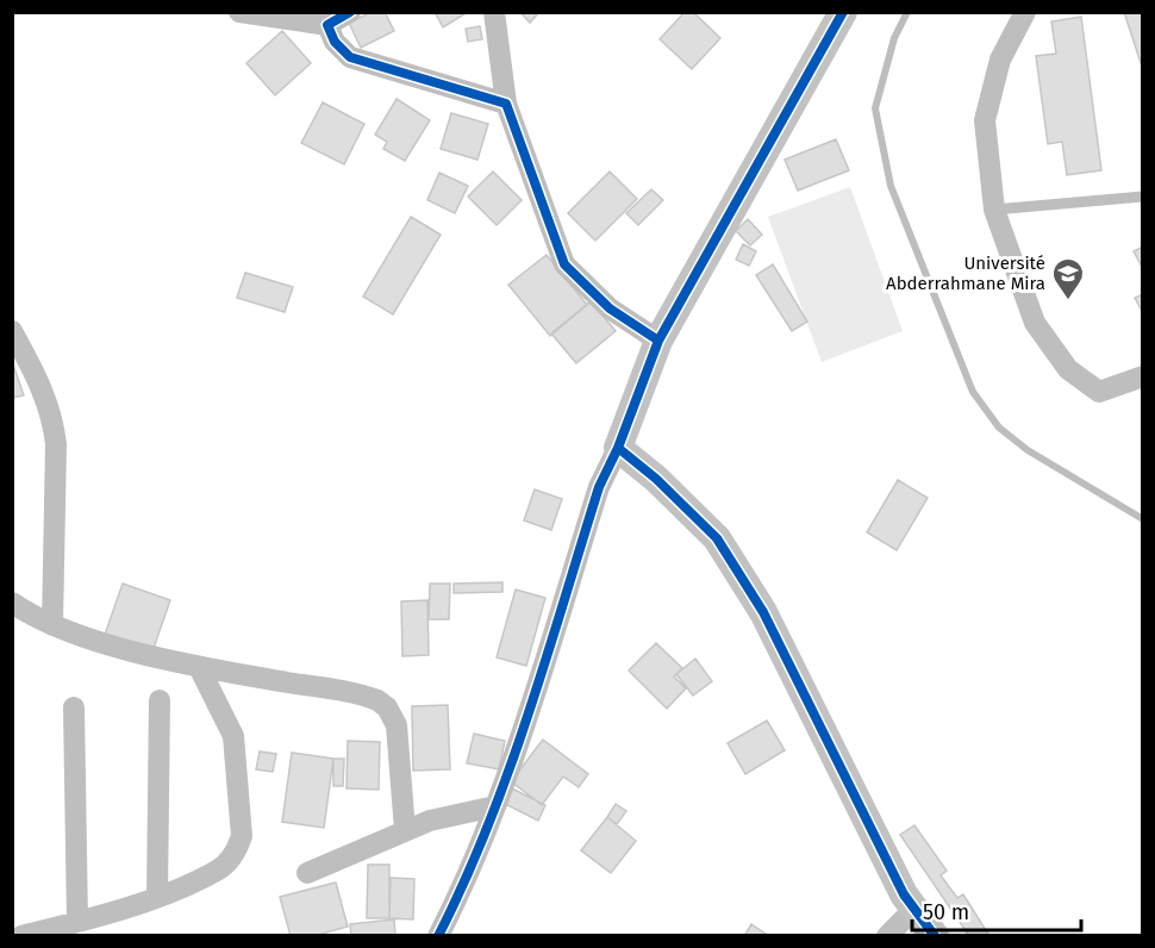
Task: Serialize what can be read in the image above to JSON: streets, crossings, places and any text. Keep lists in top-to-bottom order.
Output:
{
  "places": {
    "school or university": ["Université Abderrahmane Mira"]
  },
  "scale_bar": "50 m"
}
